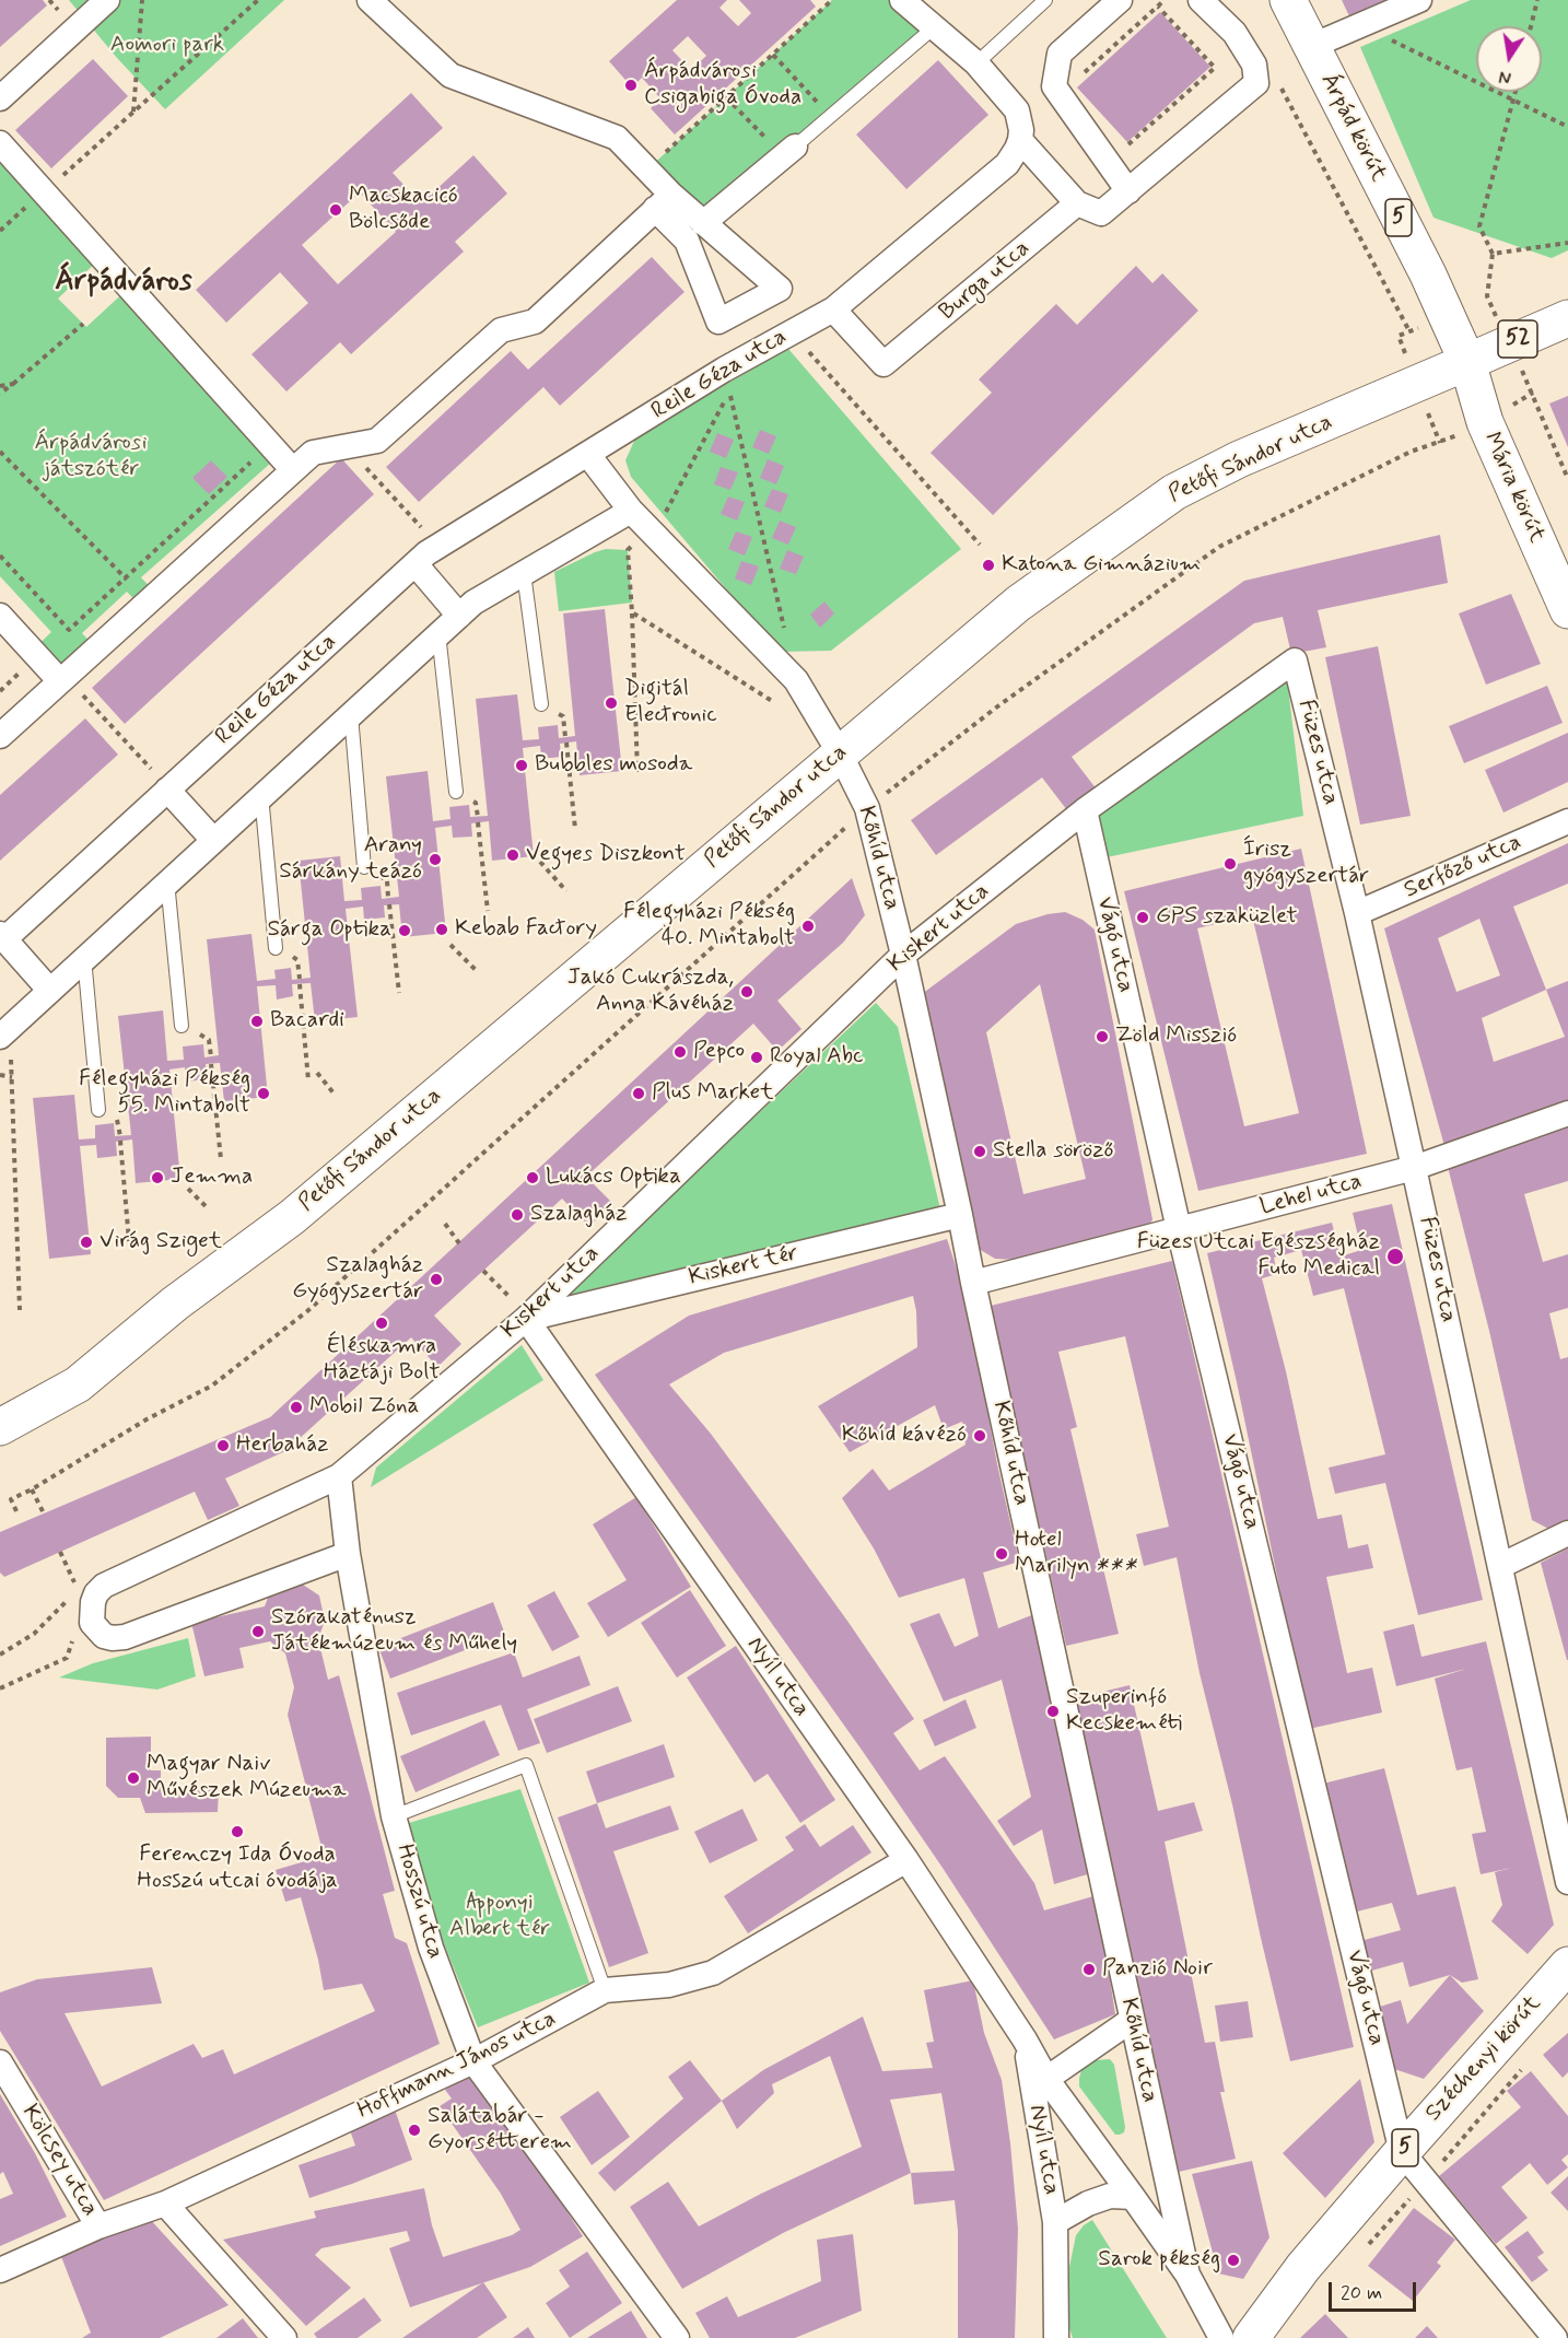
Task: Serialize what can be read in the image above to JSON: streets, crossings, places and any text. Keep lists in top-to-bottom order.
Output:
{
  "streets": {
    "street": [
      "Árpád körút",
      "5",
      "Burga utca",
      "52",
      "Reile Géza utca",
      "Petőfi Sándor utca",
      "Mária körút",
      "Füzes utca",
      "Kőhíd utca",
      "Serfőző utca",
      "Kiskert utca",
      "Vágó utca",
      "Lehel utca",
      "Kiskert tér",
      "Nyíl utca",
      "Hosszú utca",
      "Széchenyi körút",
      "Hoffmann János utca",
      "Kölcsey utca"
    ]
  },
  "crossings": [
    ["Árpád körút", "52"],
    ["Árpád körút", "Petőfi Sándor utca"],
    ["Árpád körút", "Mária körút"],
    ["Burga utca", "Reile Géza utca"],
    ["52", "Petőfi Sándor utca"],
    ["52", "Mária körút"],
    ["Reile Géza utca", "Kőhíd utca"],
    ["Petőfi Sándor utca", "Mária körút"],
    ["Petőfi Sándor utca", "Kőhíd utca"],
    ["Füzes utca", "Serfőző utca"],
    ["Füzes utca", "Kiskert utca"],
    ["Füzes utca", "Lehel utca"],
    ["Kőhíd utca", "Kiskert utca"],
    ["Kőhíd utca", "Lehel utca"],
    ["Kőhíd utca", "Kiskert tér"],
    ["Kőhíd utca", "Nyíl utca"],
    ["Kiskert utca", "Vágó utca"],
    ["Kiskert utca", "Kiskert tér"],
    ["Kiskert utca", "Nyíl utca"],
    ["Kiskert utca", "Hosszú utca"],
    ["Vágó utca", "Lehel utca"],
    ["Vágó utca", "Széchenyi körút"],
    ["Kiskert tér", "Nyíl utca"],
    ["Nyíl utca", "Hoffmann János utca"],
    ["Hosszú utca", "Hoffmann János utca"],
    ["Hoffmann János utca", "Kölcsey utca"]
  ],
  "districts": ["Árpádváros"],
  "parks": ["Aomori park", "Árpádvárosi játszótér", "Apponyi Albert tér"],
  "places": [
    "Árpádvárosi Csigabiga Óvoda",
    "Macskacicó Bölcsőde",
    "Katona Gimnázium",
    "Digitál Electronic",
    "Bubbles mosoda",
    "Vegyes Diszkont",
    "Arany Sárkány teázó",
    "Írisz gyógyszertár",
    "GPS szaküzlet",
    "Félegyházi Pékség 40. Mintabolt",
    "Kebab Factory",
    "Sárga Optika",
    "Jakó Cukrászda, Anna Kávéház",
    "Bacardi",
    "Zöld Misszió",
    "Pepco",
    "Royal Abc",
    "Félegyházi Pékség 55. Mintabolt",
    "Plus Market",
    "Stella söröző",
    "Jemma",
    "Lukács Optika",
    "Szalagház",
    "Virág Sziget",
    "Füzes Utcai Egészségház Futo Medical",
    "Szalagház Gyógyszertár",
    "Éléskamra Háztáji Bolt",
    "Mobil Zóna",
    "Kőhíd kávézó",
    "Herbaház",
    "Hotel Marilyn ***",
    "Szórakaténusz Játékmúzeum és Műhely",
    "Szuperinfó Kecskeméti",
    "Magyar Naiv Művészek Múzeuma",
    "Ferenczy Ida Óvoda Hosszú utcai óvodája",
    "Panzió Noir",
    "Salátabár - Gyorsétterem",
    "Sarok pékség"
  ],
  "scale_bar": "20 m",
  "north": "bottom"
}
